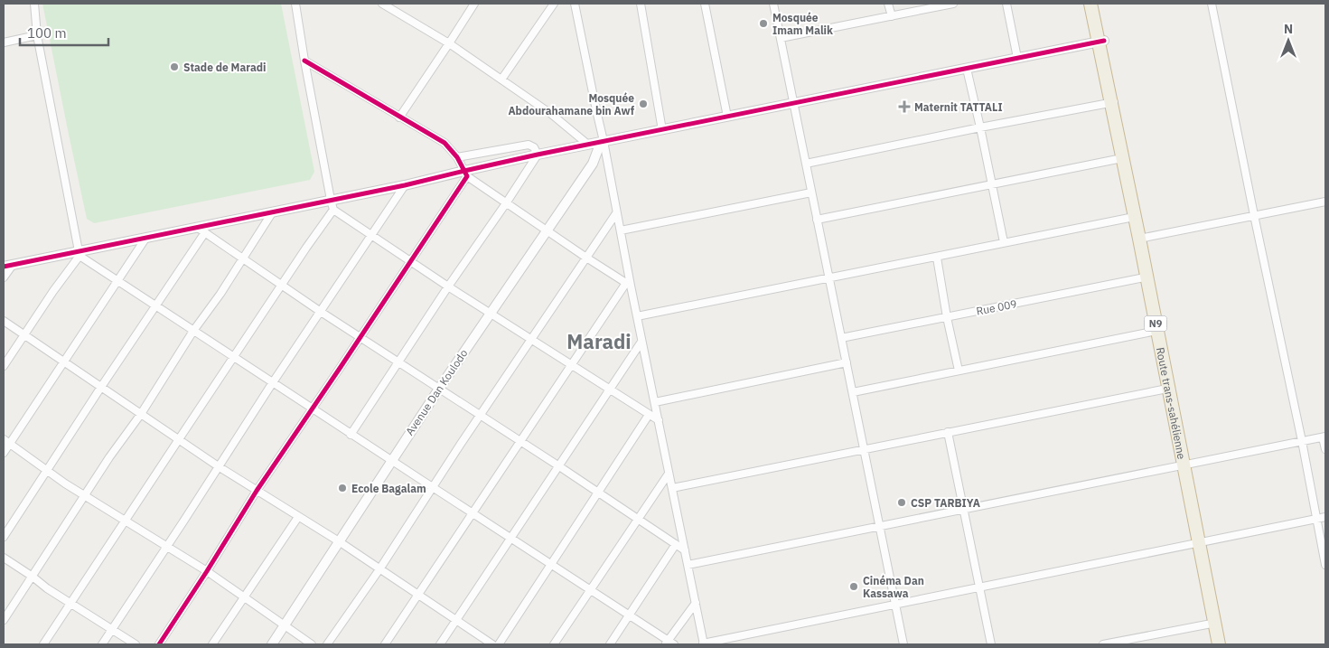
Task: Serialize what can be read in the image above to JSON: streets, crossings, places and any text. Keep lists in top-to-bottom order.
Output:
{
  "streets": {
    "highway": ["N9", "Route trans-sahélienne"],
    "street": ["Rue 009", "Avenue Dan Koulodo"]
  },
  "crossings": [
    ["Rue 009", "Route trans-sahélienne"]
  ],
  "districts": ["Maradi"],
  "places": {
    "other": [
      "Mosquée Imam Malik",
      "Stade de Maradi",
      "Mosquée Abdourahamane bin Awf",
      "Ecole Bagalam",
      "CSP TARBIYA",
      "Cinéma Dan Kassawa"
    ],
    "health": ["Maternit TATTALI"]
  },
  "scale_bar": "100 m",
  "north": "top"
}
